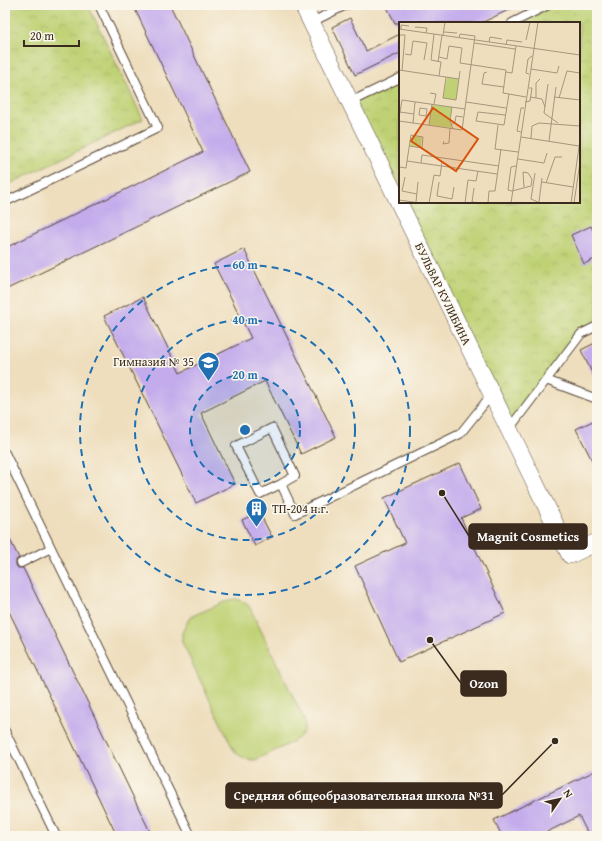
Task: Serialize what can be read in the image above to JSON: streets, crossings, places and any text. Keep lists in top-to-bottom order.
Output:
{
  "streets": {
    "street": ["БУЛЬВАР КУЛИБИНА"]
  },
  "places": {
    "school or university": ["Гимназия № 35"],
    "other": ["Magnit Cosmetics", "Ozon", "Средняя общеобразовательная школа №31"],
    "building": ["ТП-204 н.г."]
  },
  "scale_bar": "20 m",
  "north": "top right",
  "rings": ["60 m", "40 m", "20 m"]
}
